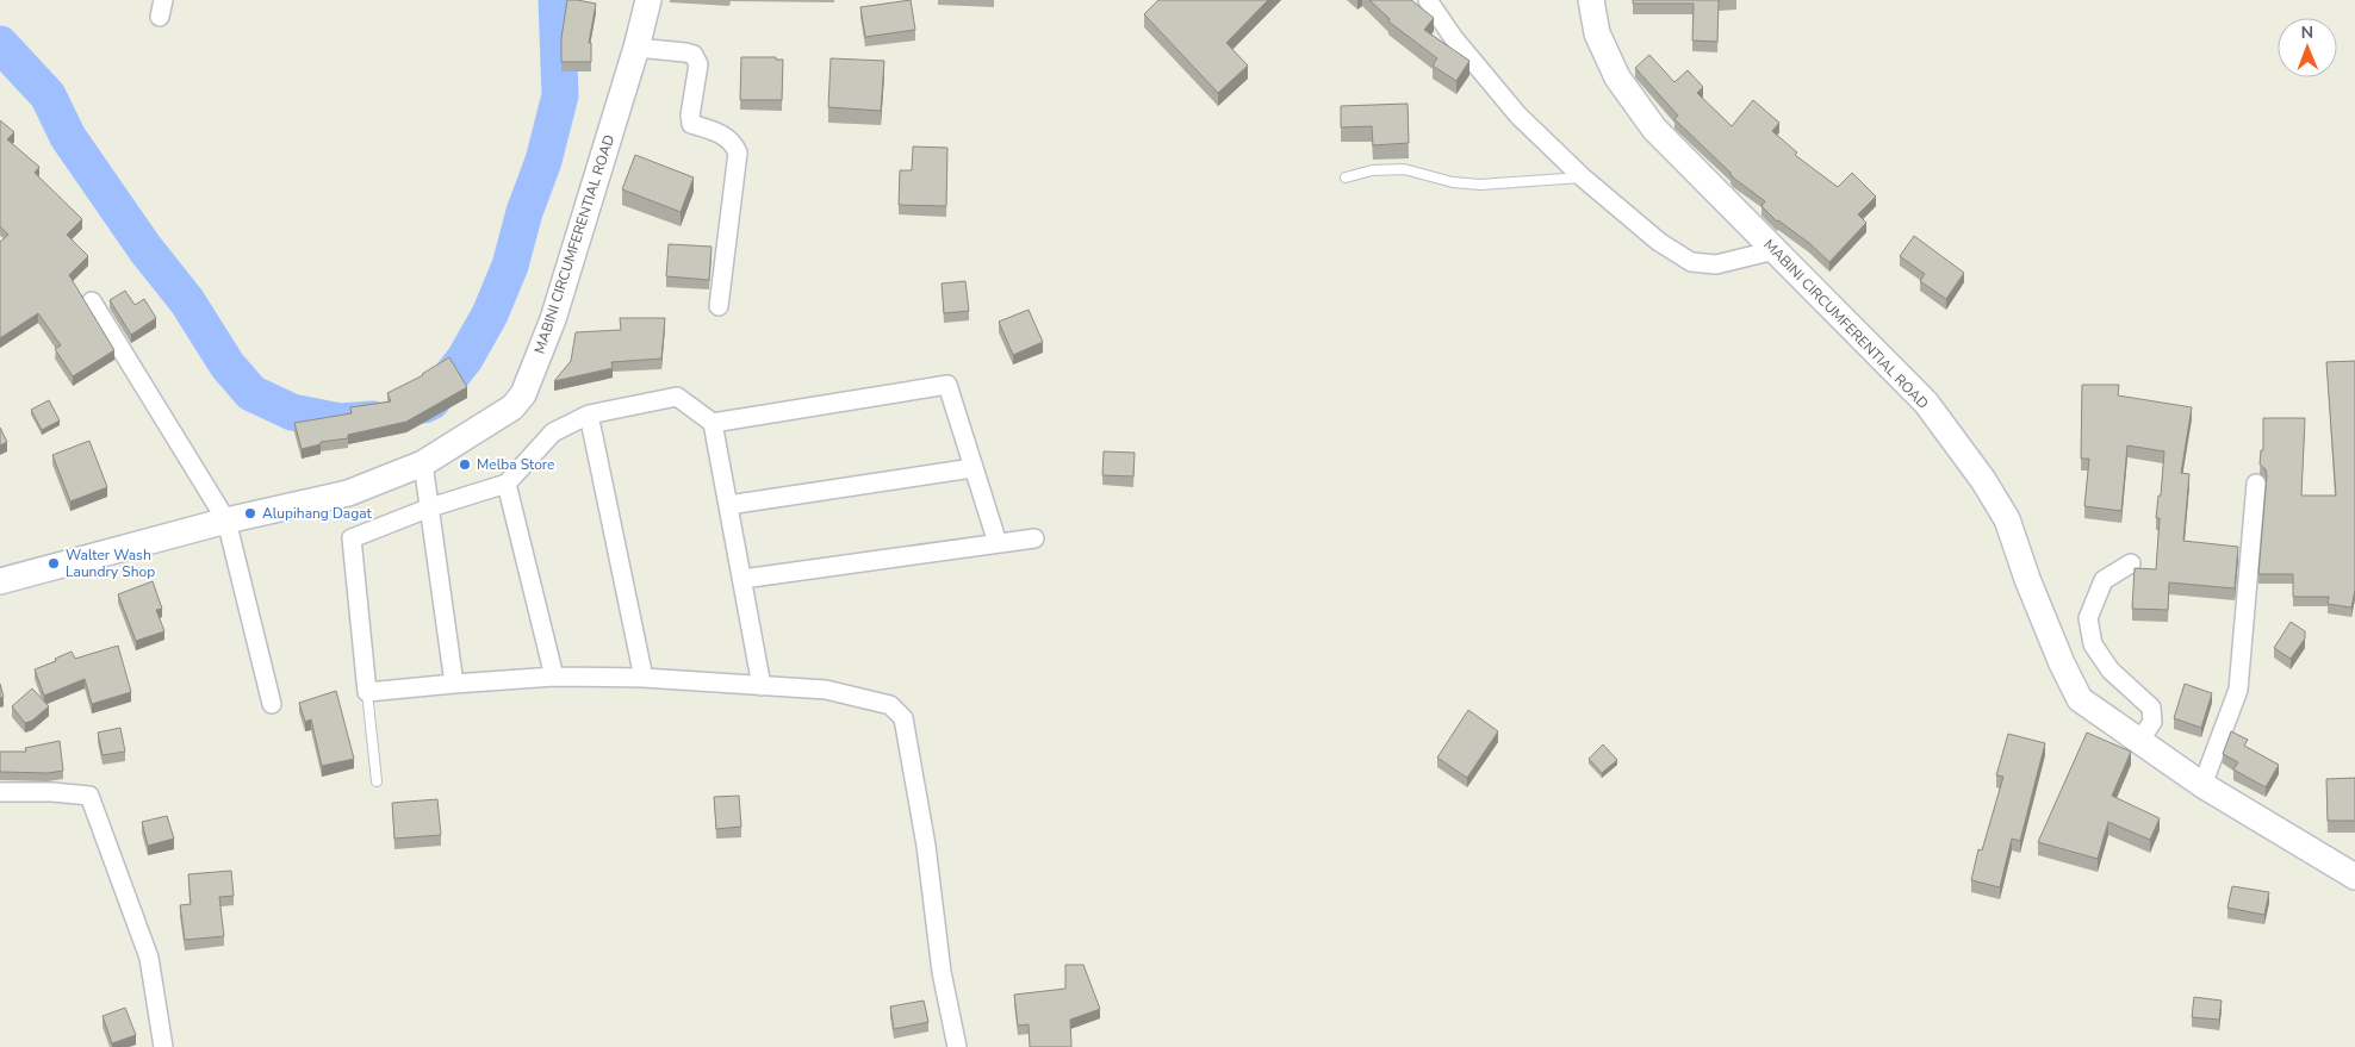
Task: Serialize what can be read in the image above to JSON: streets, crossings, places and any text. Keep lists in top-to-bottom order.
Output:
{
  "streets": {
    "main road": ["MABINI CIRCUMFERENTIAL ROAD"]
  },
  "places": ["Melba Store", "Alupihang Dagat", "Walter Wash Laundry Shop"],
  "north": "top"
}
